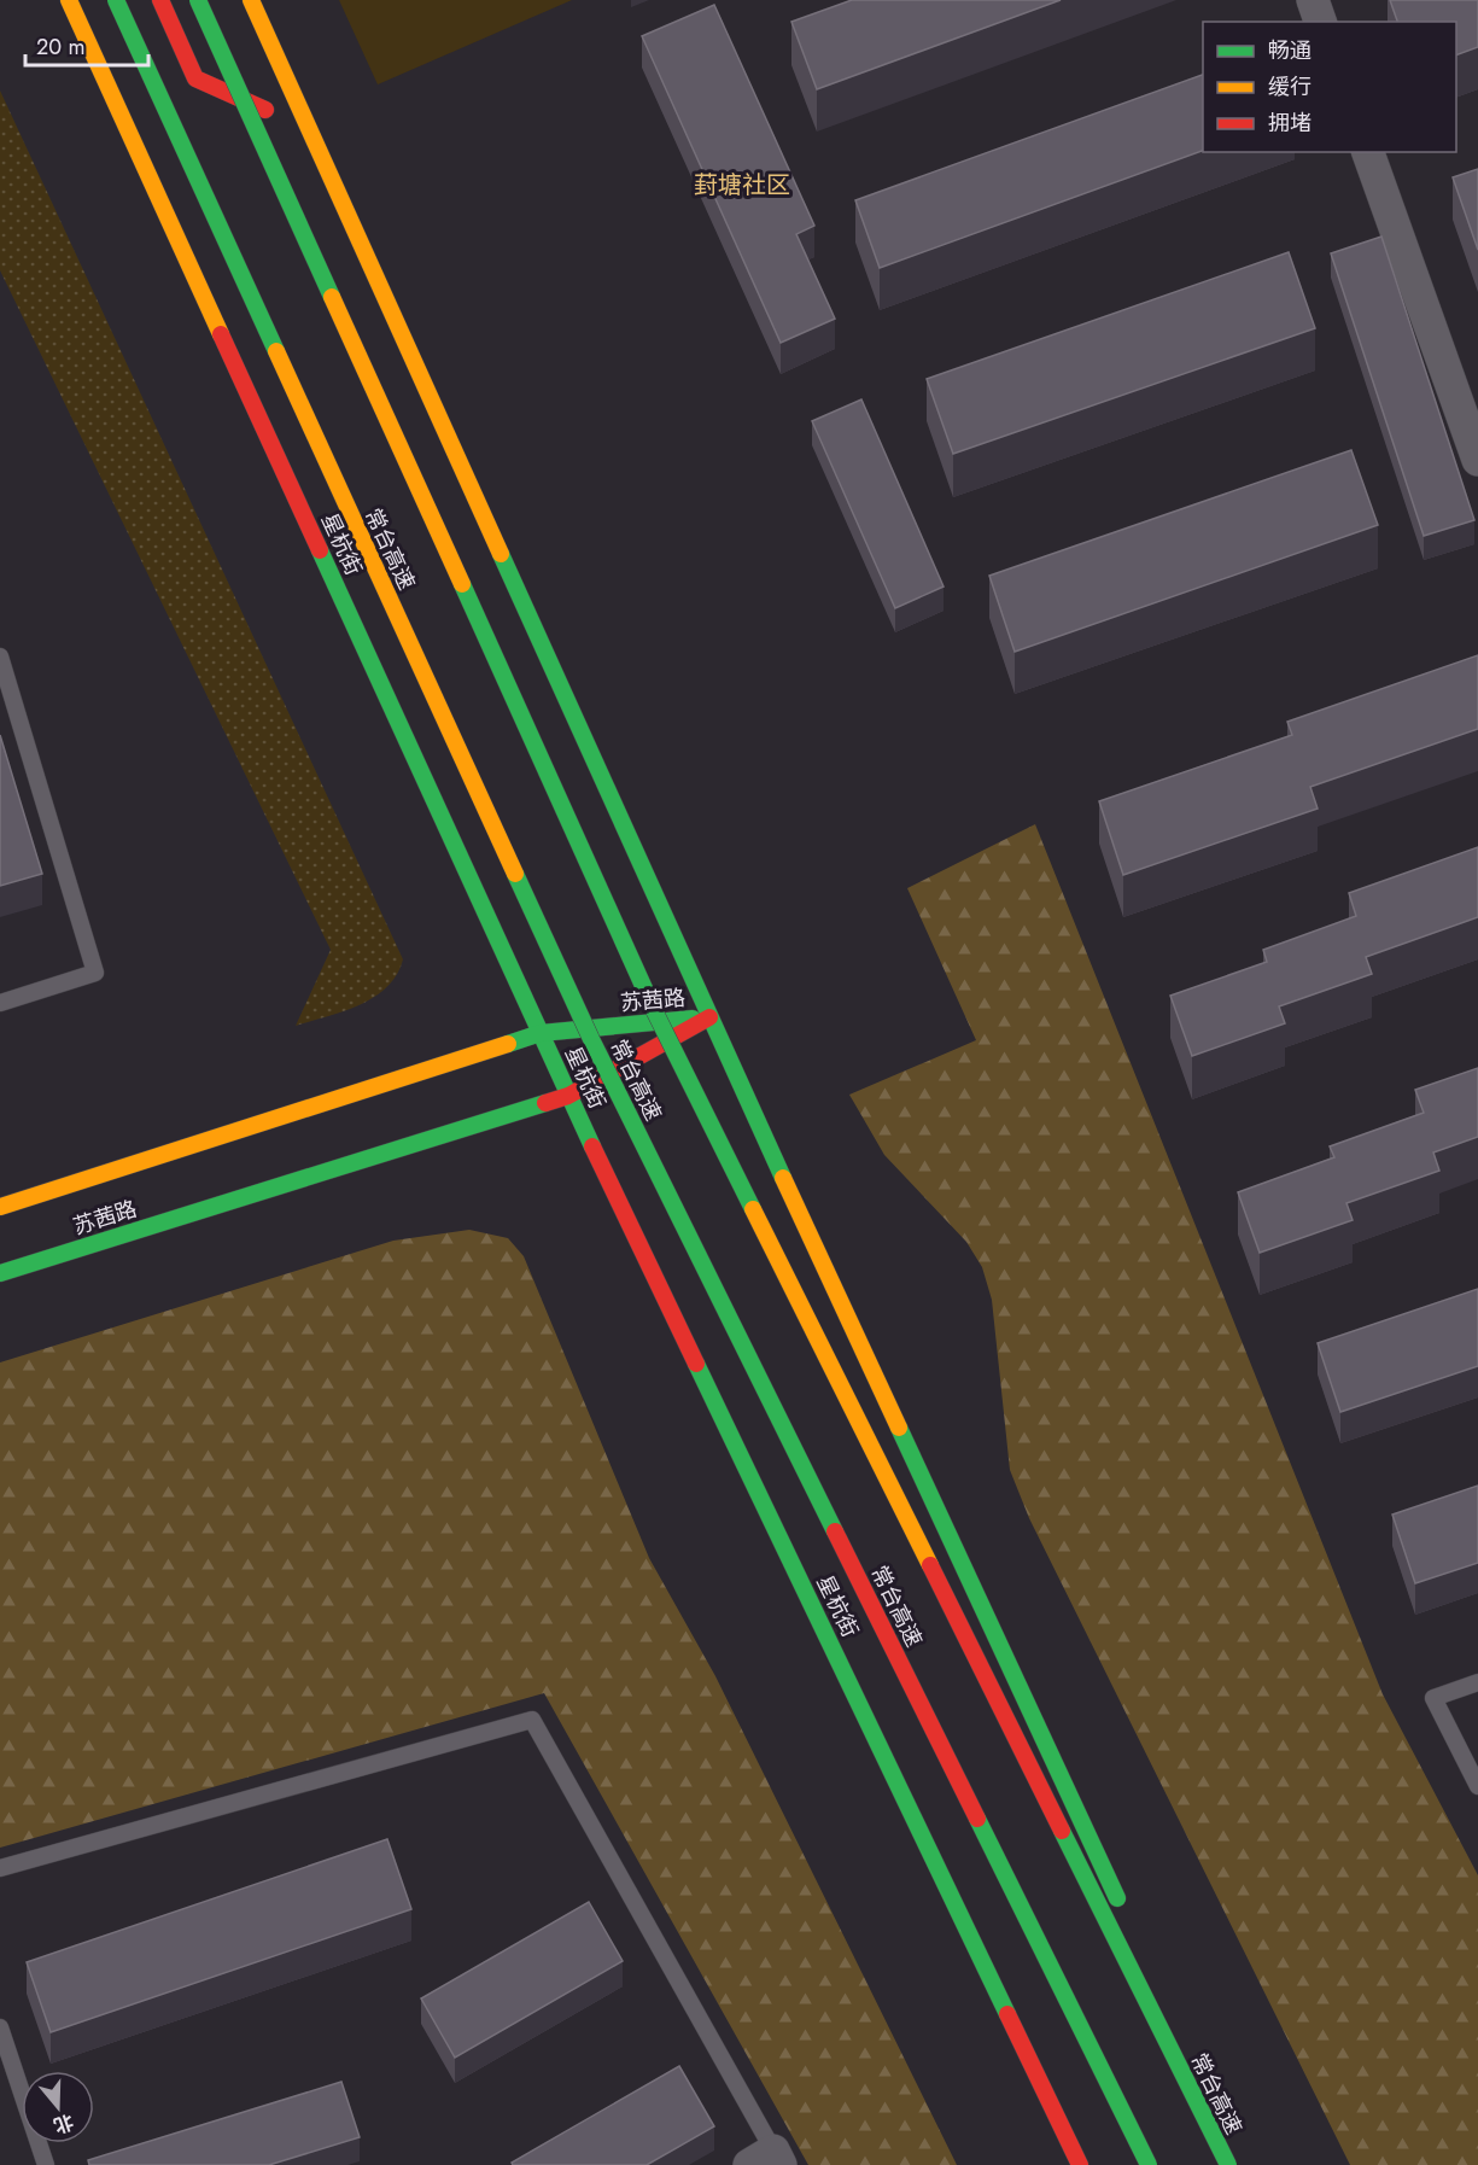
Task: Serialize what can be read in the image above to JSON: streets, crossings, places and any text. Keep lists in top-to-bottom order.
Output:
{
  "streets": {
    "main road": ["星杭街", "常台高速", "苏茜路"]
  },
  "crossings": [
    ["星杭街", "苏茜路"]
  ],
  "districts": ["葑塘社区"],
  "legend": ["畅通", "缓行", "拥堵"],
  "scale_bar": "20 m",
  "north": "bottom"
}
